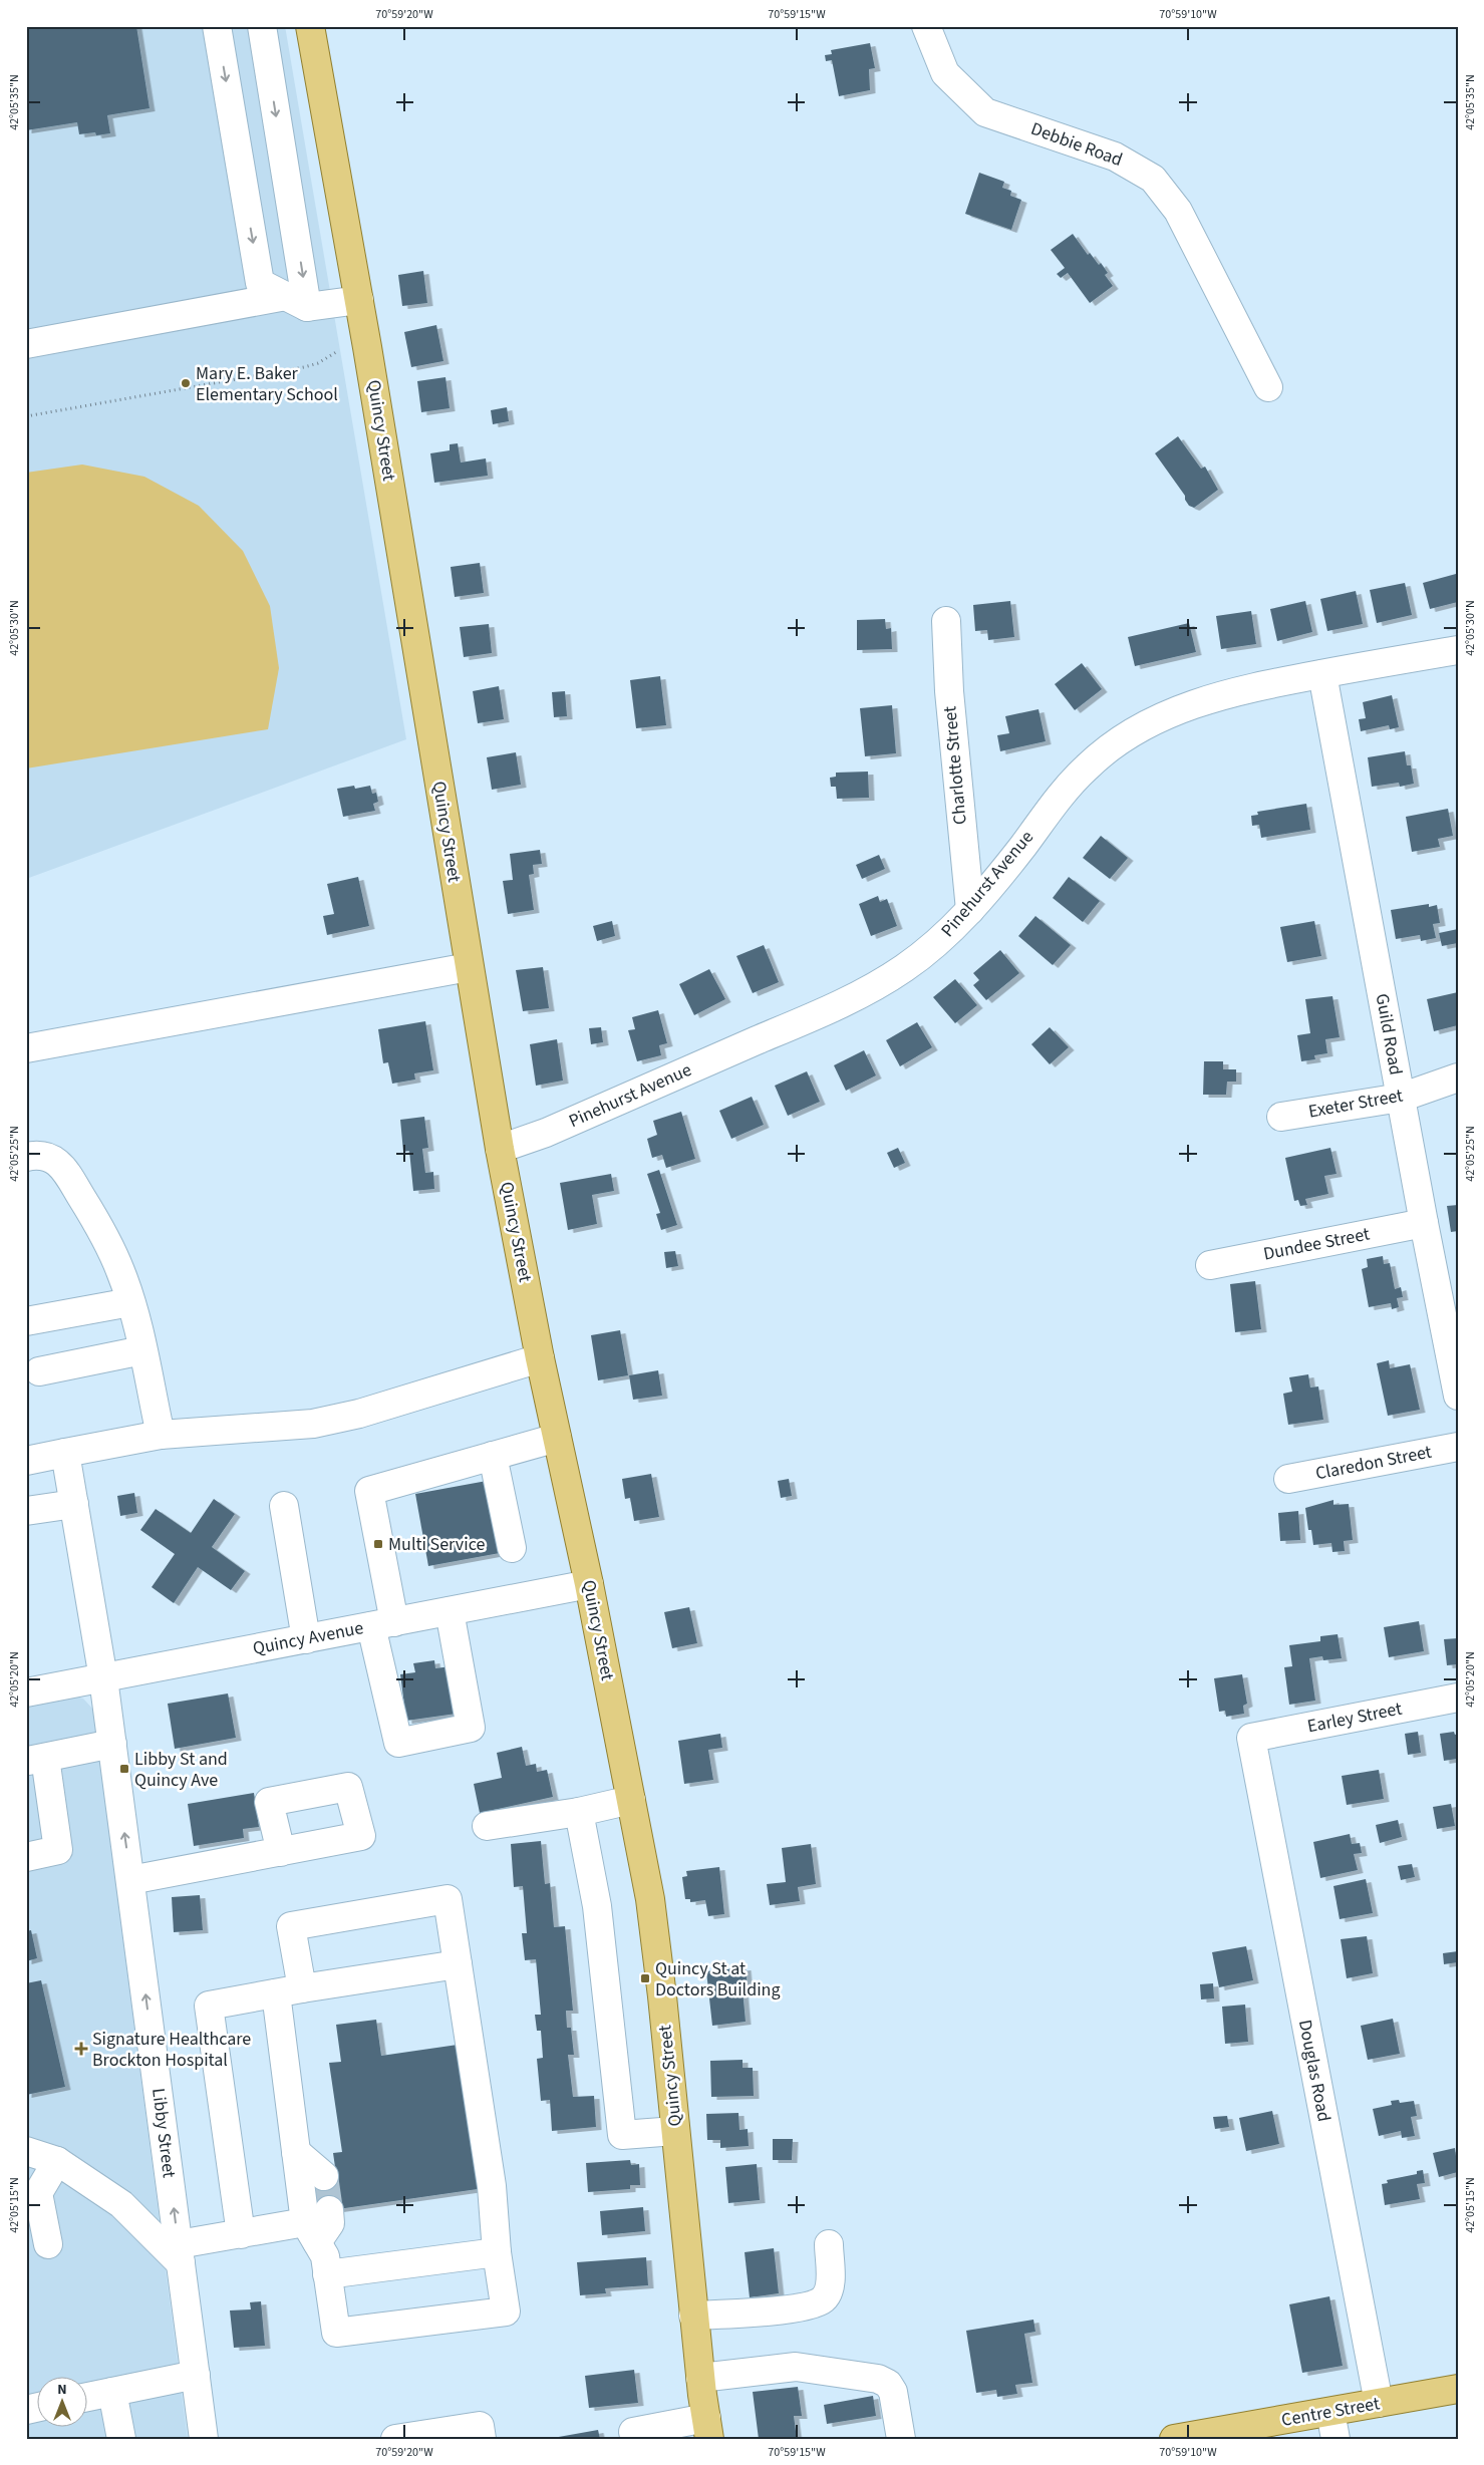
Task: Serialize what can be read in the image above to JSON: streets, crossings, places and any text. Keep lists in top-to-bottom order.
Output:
{
  "streets": {
    "main road": ["Quincy Street", "Centre Street"],
    "street": [
      "Debbie Road",
      "Charlotte Street",
      "Pinehurst Avenue",
      "Guild Road",
      "Exeter Street",
      "Dundee Street",
      "Claredon Street",
      "Quincy Avenue",
      "Earley Street",
      "Douglas Road",
      "Libby Street"
    ]
  },
  "crossings": [
    ["Quincy Street", "Pinehurst Avenue"],
    ["Quincy Street", "Quincy Avenue"],
    ["Charlotte Street", "Pinehurst Avenue"],
    ["Pinehurst Avenue", "Guild Road"],
    ["Guild Road", "Exeter Street"],
    ["Guild Road", "Dundee Street"],
    ["Quincy Avenue", "Libby Street"],
    ["Earley Street", "Douglas Road"],
    ["Douglas Road", "Centre Street"]
  ],
  "places": {
    "other": ["Mary E. Baker Elementary School"],
    "transit": ["Multi Service", "Libby St and Quincy Ave", "Quincy St at Doctors Building"],
    "health": ["Signature Healthcare Brockton Hospital"]
  },
  "north": "top",
  "coordinates": [
    "70°59'20\"W",
    "70°59'15\"W",
    "70°59'10\"W",
    "42°05'35\"N",
    "42°05'30\"N",
    "42°05'25\"N",
    "42°05'20\"N",
    "42°05'15\"N"
  ]
}
